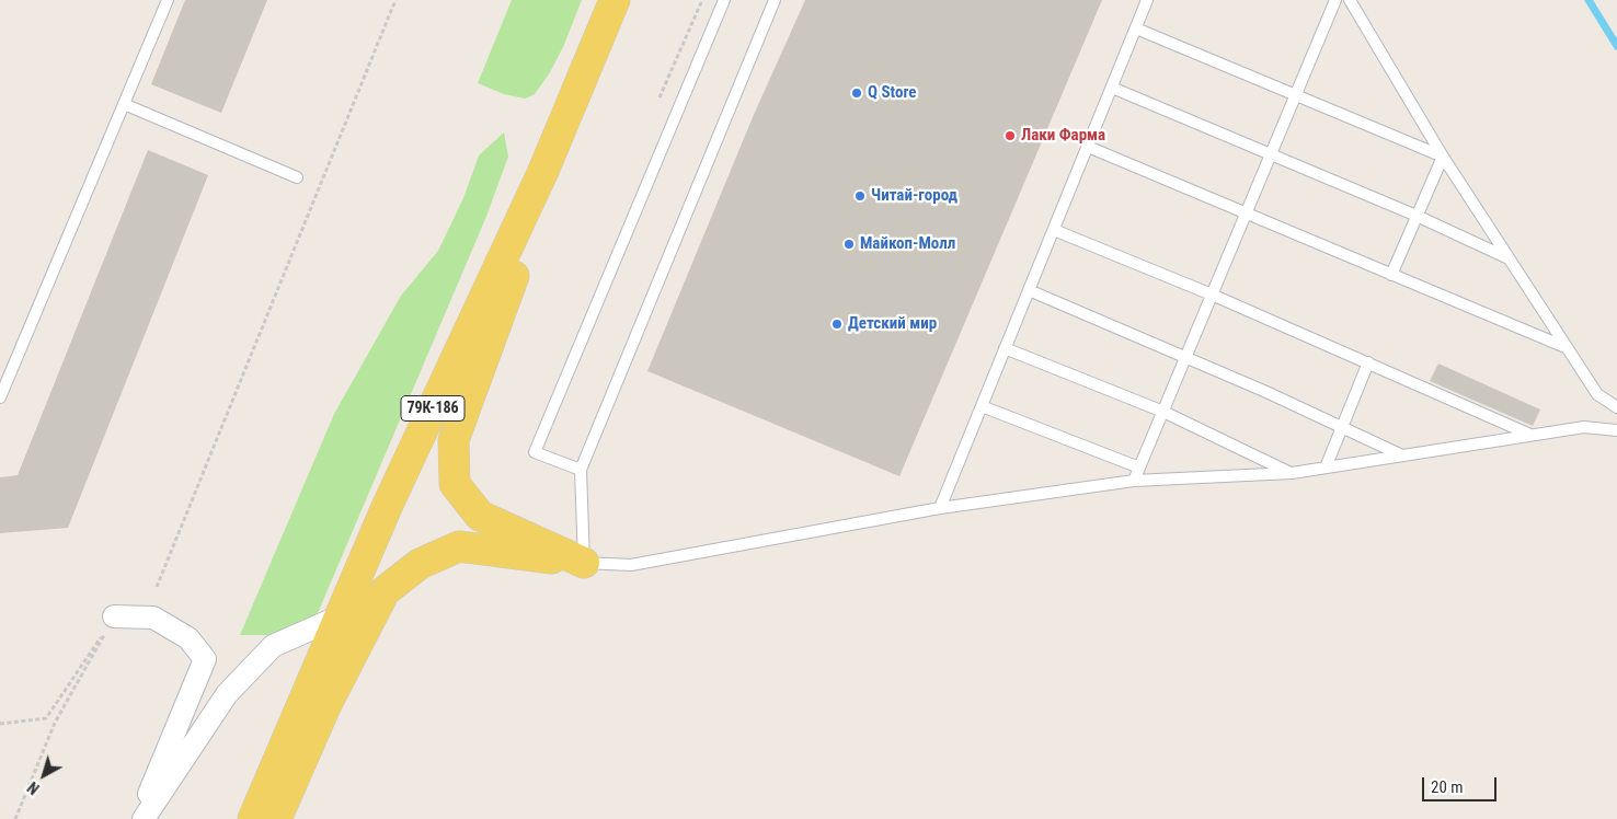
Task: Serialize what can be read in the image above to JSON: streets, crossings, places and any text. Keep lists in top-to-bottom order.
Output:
{
  "streets": {
    "main road": ["79К-186"]
  },
  "places": [
    "Q Store",
    "Лаки Фарма",
    "Читай-город",
    "Майкоп-Молл",
    "Детский мир"
  ],
  "scale_bar": "20 m",
  "north": "bottom left"
}
